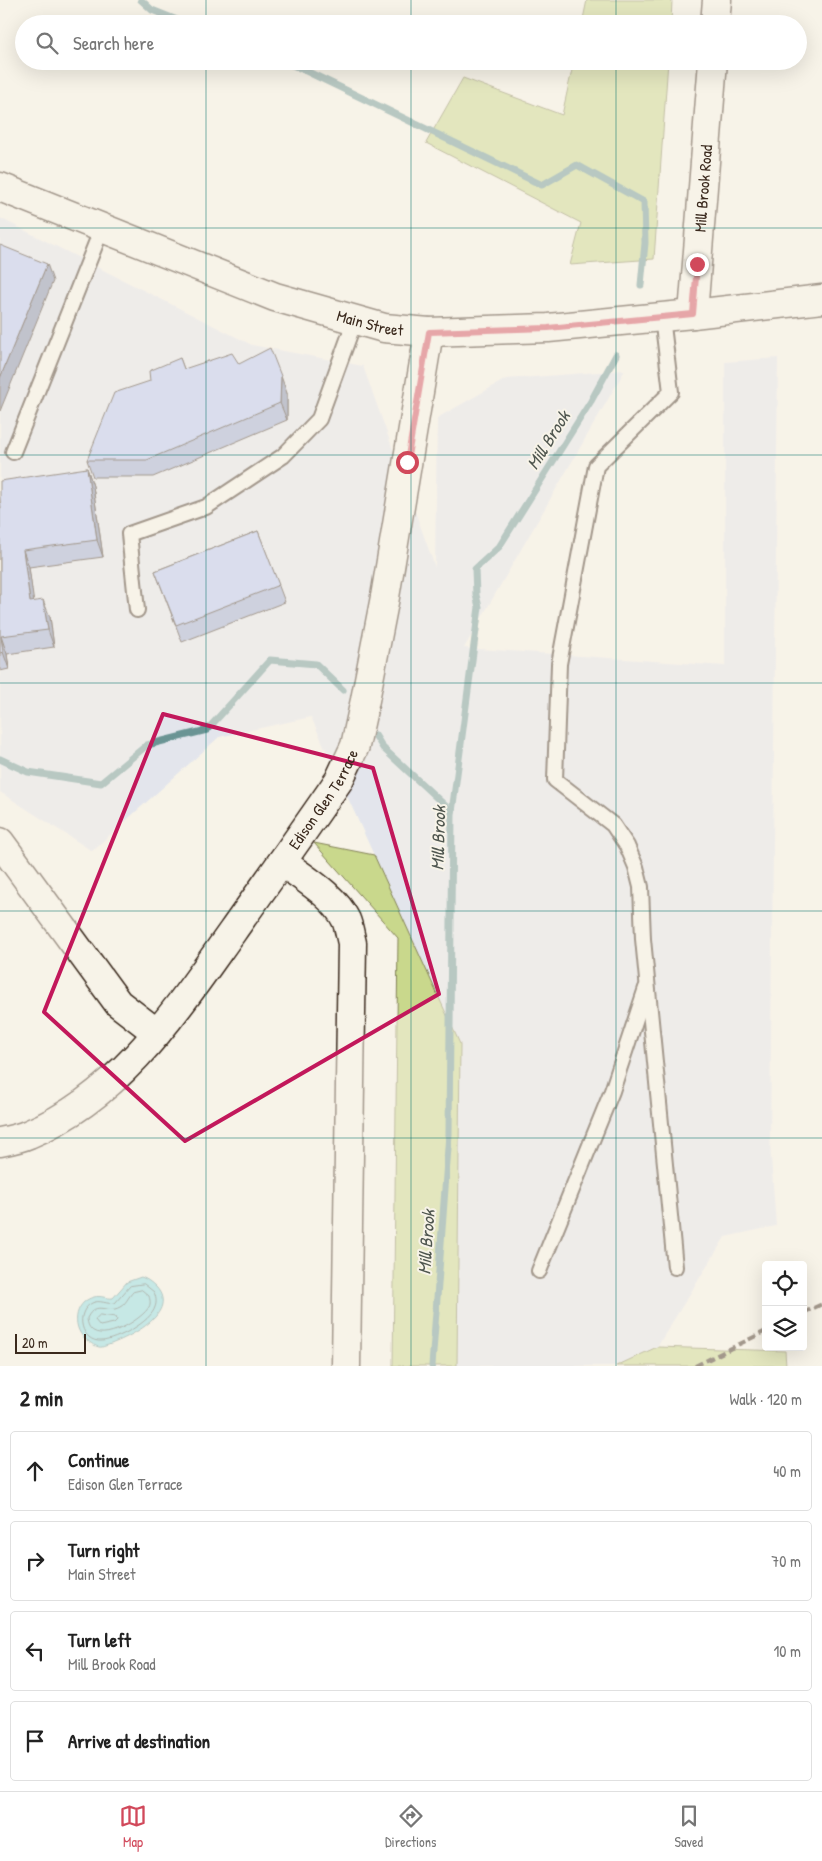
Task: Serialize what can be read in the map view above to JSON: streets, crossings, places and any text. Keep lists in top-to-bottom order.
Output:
{
  "streets": {
    "street": ["Mill Brook Road", "Main Street", "Edison Glen Terrace"]
  },
  "crossings": [
    ["Mill Brook Road", "Main Street"],
    ["Main Street", "Edison Glen Terrace"]
  ],
  "water": ["Mill Brook"],
  "scale_bar": "20 m",
  "page": {
    "search": "Search here",
    "scale": "20 m",
    "heading": ["2 min", "Walk · 120 m"],
    "list": [
      ["Continue", "Edison Glen Terrace", "40 m"],
      ["Turn right", "Main Street", "70 m"],
      ["Turn left", "Mill Brook Road", "10 m"],
      "Arrive at destination"
    ],
    "nav": ["Map", "Directions", "Saved"]
  }
}
